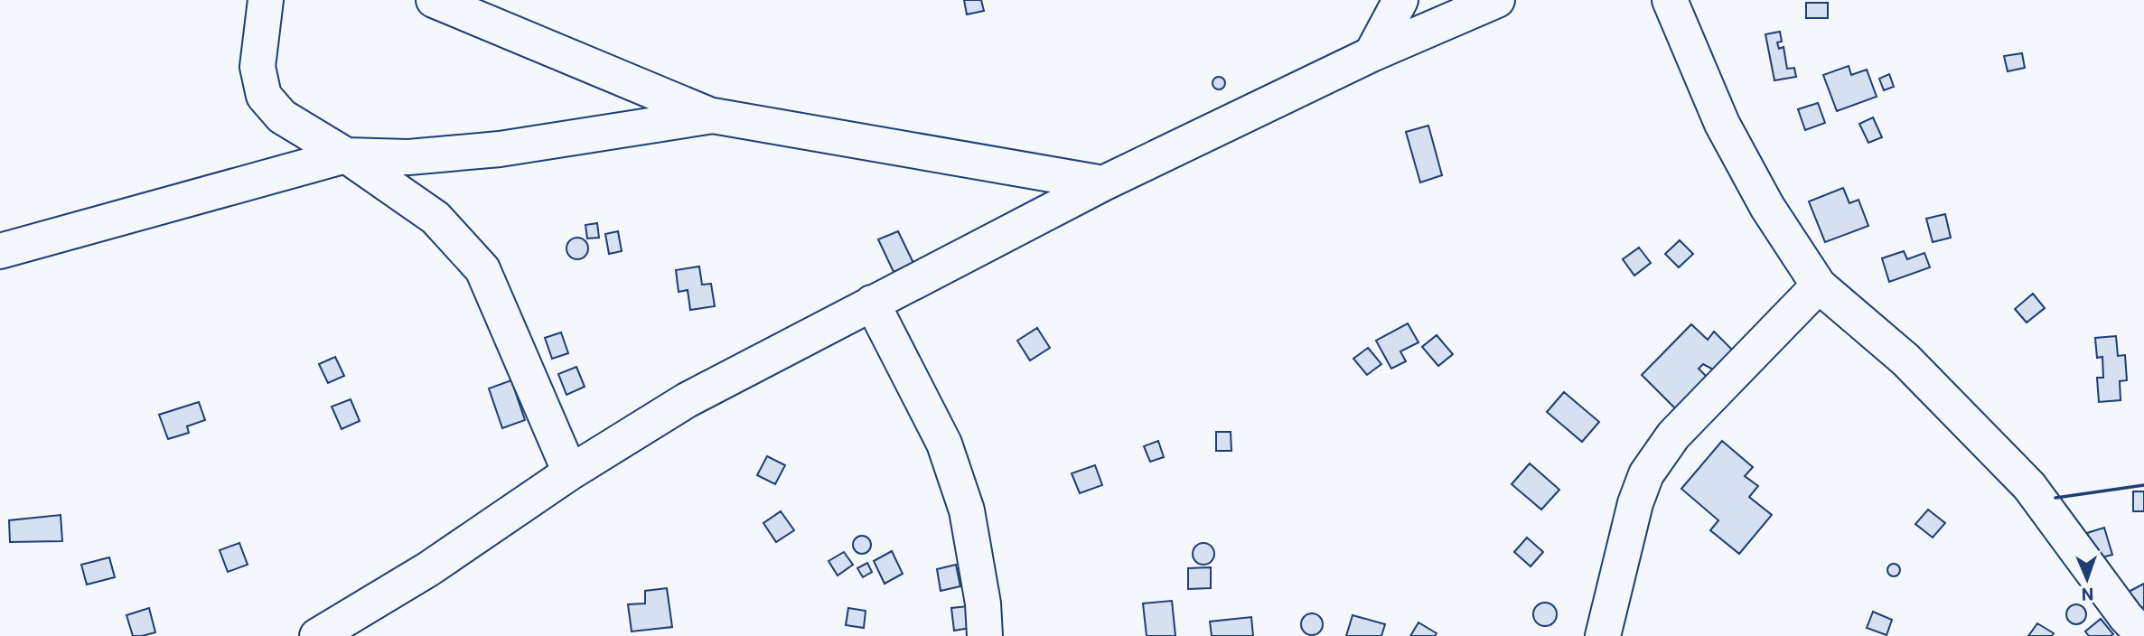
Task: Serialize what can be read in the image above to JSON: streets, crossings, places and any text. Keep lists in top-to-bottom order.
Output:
{
  "north": "bottom"
}
